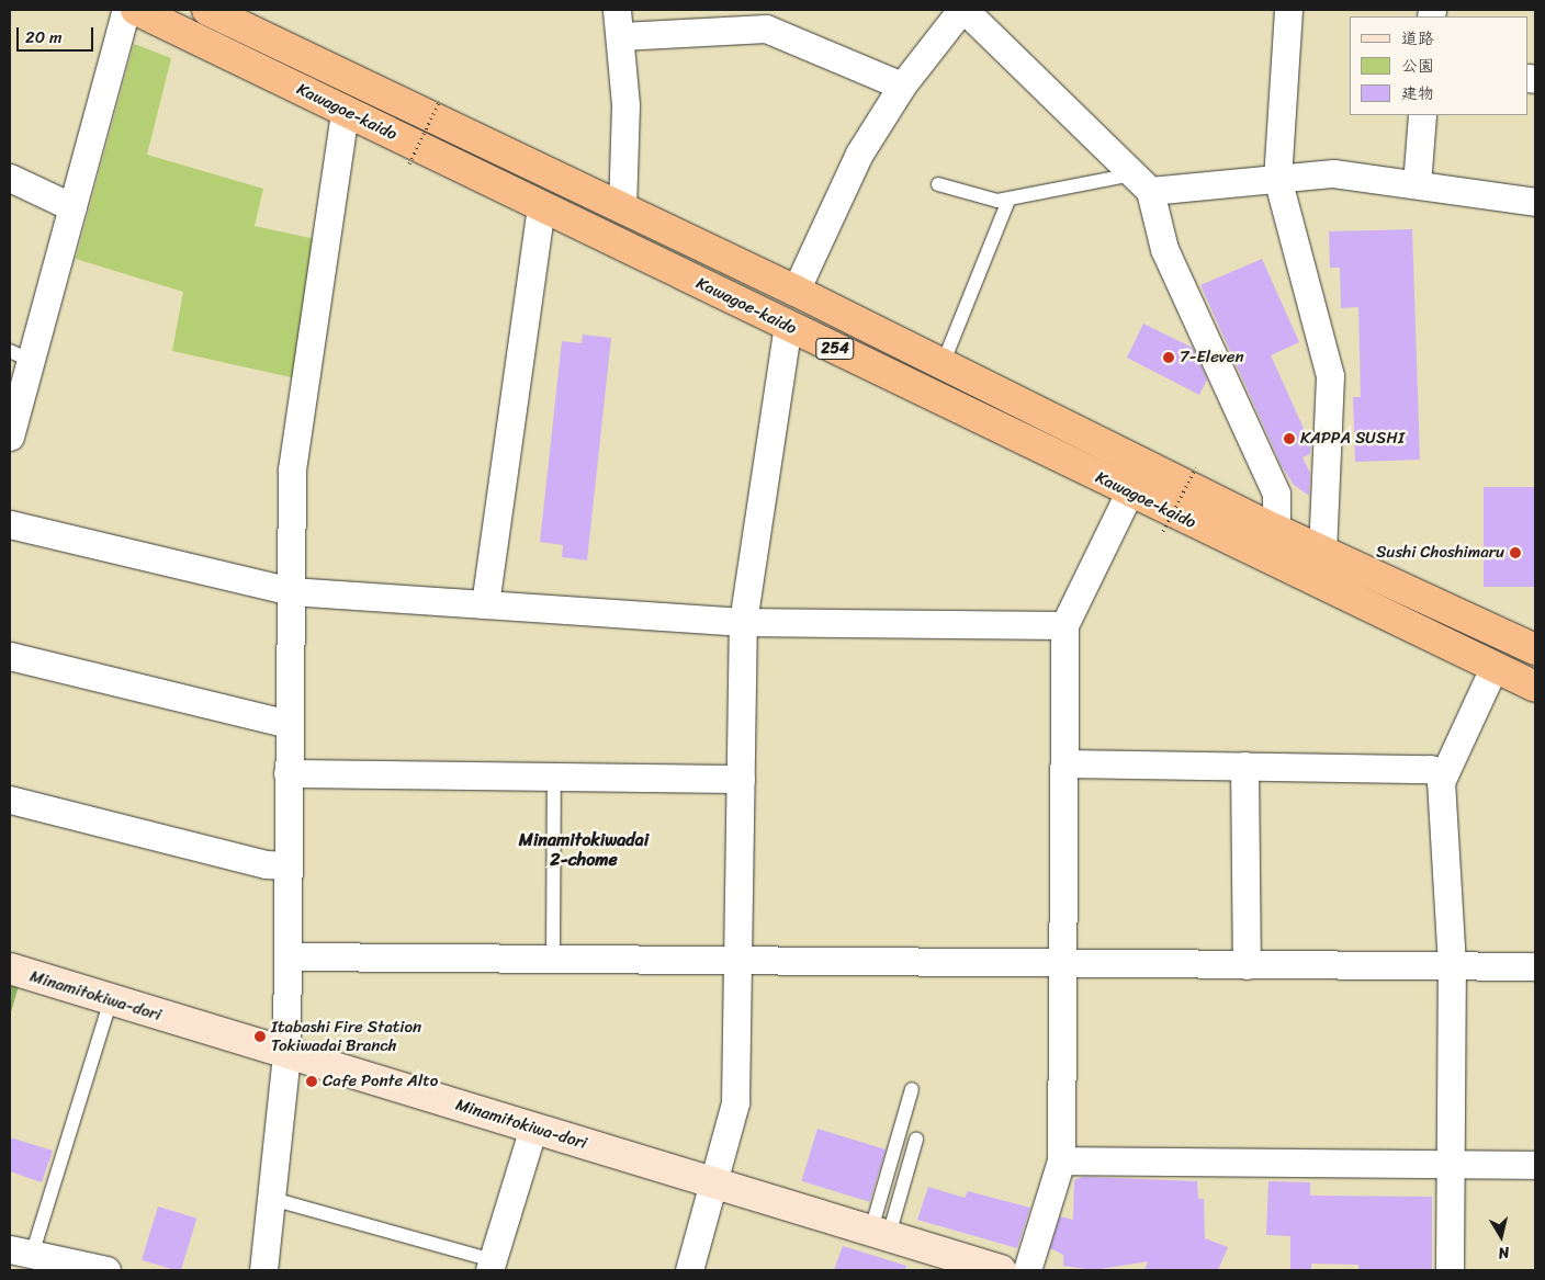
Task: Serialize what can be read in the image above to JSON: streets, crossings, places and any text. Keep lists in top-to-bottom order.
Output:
{
  "streets": {
    "highway": ["Kawagoe-kaido", "254"],
    "street": ["Minamitokiwa-dori"]
  },
  "districts": ["Minamitokiwadai 2-chome"],
  "places": [
    "7-Eleven",
    "KAPPA SUSHI",
    "Sushi Choshimaru",
    "Itabashi Fire Station Tokiwadai Branch",
    "Cafe Ponte Alto"
  ],
  "legend": ["道路", "公園", "建物"],
  "scale_bar": "20 m",
  "north": "bottom"
}
